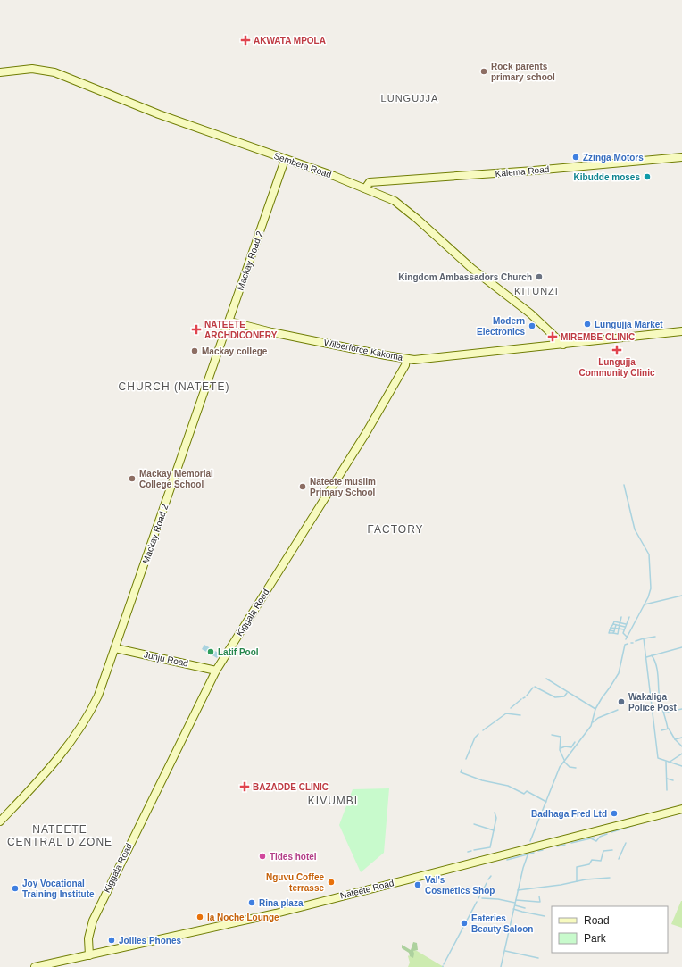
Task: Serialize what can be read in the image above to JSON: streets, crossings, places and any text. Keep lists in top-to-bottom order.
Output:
{
  "streets": {
    "street": [
      "Sembera Road",
      "Kalema Road",
      "Mackay Road 2",
      "Wilberforce Kakoma",
      "Kiggala Road",
      "Junju Road",
      "Nateete Road"
    ]
  },
  "crossings": [
    ["Sembera Road", "Kalema Road"],
    ["Sembera Road", "Mackay Road 2"],
    ["Sembera Road", "Wilberforce Kakoma"],
    ["Mackay Road 2", "Wilberforce Kakoma"],
    ["Mackay Road 2", "Junju Road"],
    ["Wilberforce Kakoma", "Kiggala Road"],
    ["Kiggala Road", "Junju Road"],
    ["Kiggala Road", "Nateete Road"]
  ],
  "districts": [
    "LUNGUJJA",
    "KITUNZI",
    "CHURCH (NATETE)",
    "FACTORY",
    "KIVUMBI",
    "NATEETE CENTRAL D ZONE"
  ],
  "places": {
    "health": [
      "AKWATA MPOLA",
      "NATEETE ARCHDICONERY",
      "MIREMBE CLINIC",
      "Lungujja Community Clinic",
      "BAZADDE CLINIC"
    ],
    "other": [
      "Rock parents primary school",
      "Zzinga Motors",
      "Kibudde moses",
      "Kingdom Ambassadors Church",
      "Lungujja Market",
      "Modern Electronics",
      "Mackay college",
      "Mackay Memorial College School",
      "Nateete muslim Primary School",
      "Latif Pool",
      "Wakaliga Police Post",
      "Badhaga Fred Ltd",
      "Tides hotel",
      "Nguvu Coffee terrasse",
      "Val's Cosmetics Shop",
      "Joy Vocational Training Institute",
      "Rina plaza",
      "la Noche Lounge",
      "Eateries Beauty Saloon",
      "Jollies Phones"
    ]
  },
  "legend": ["Road", "Park"]
}
